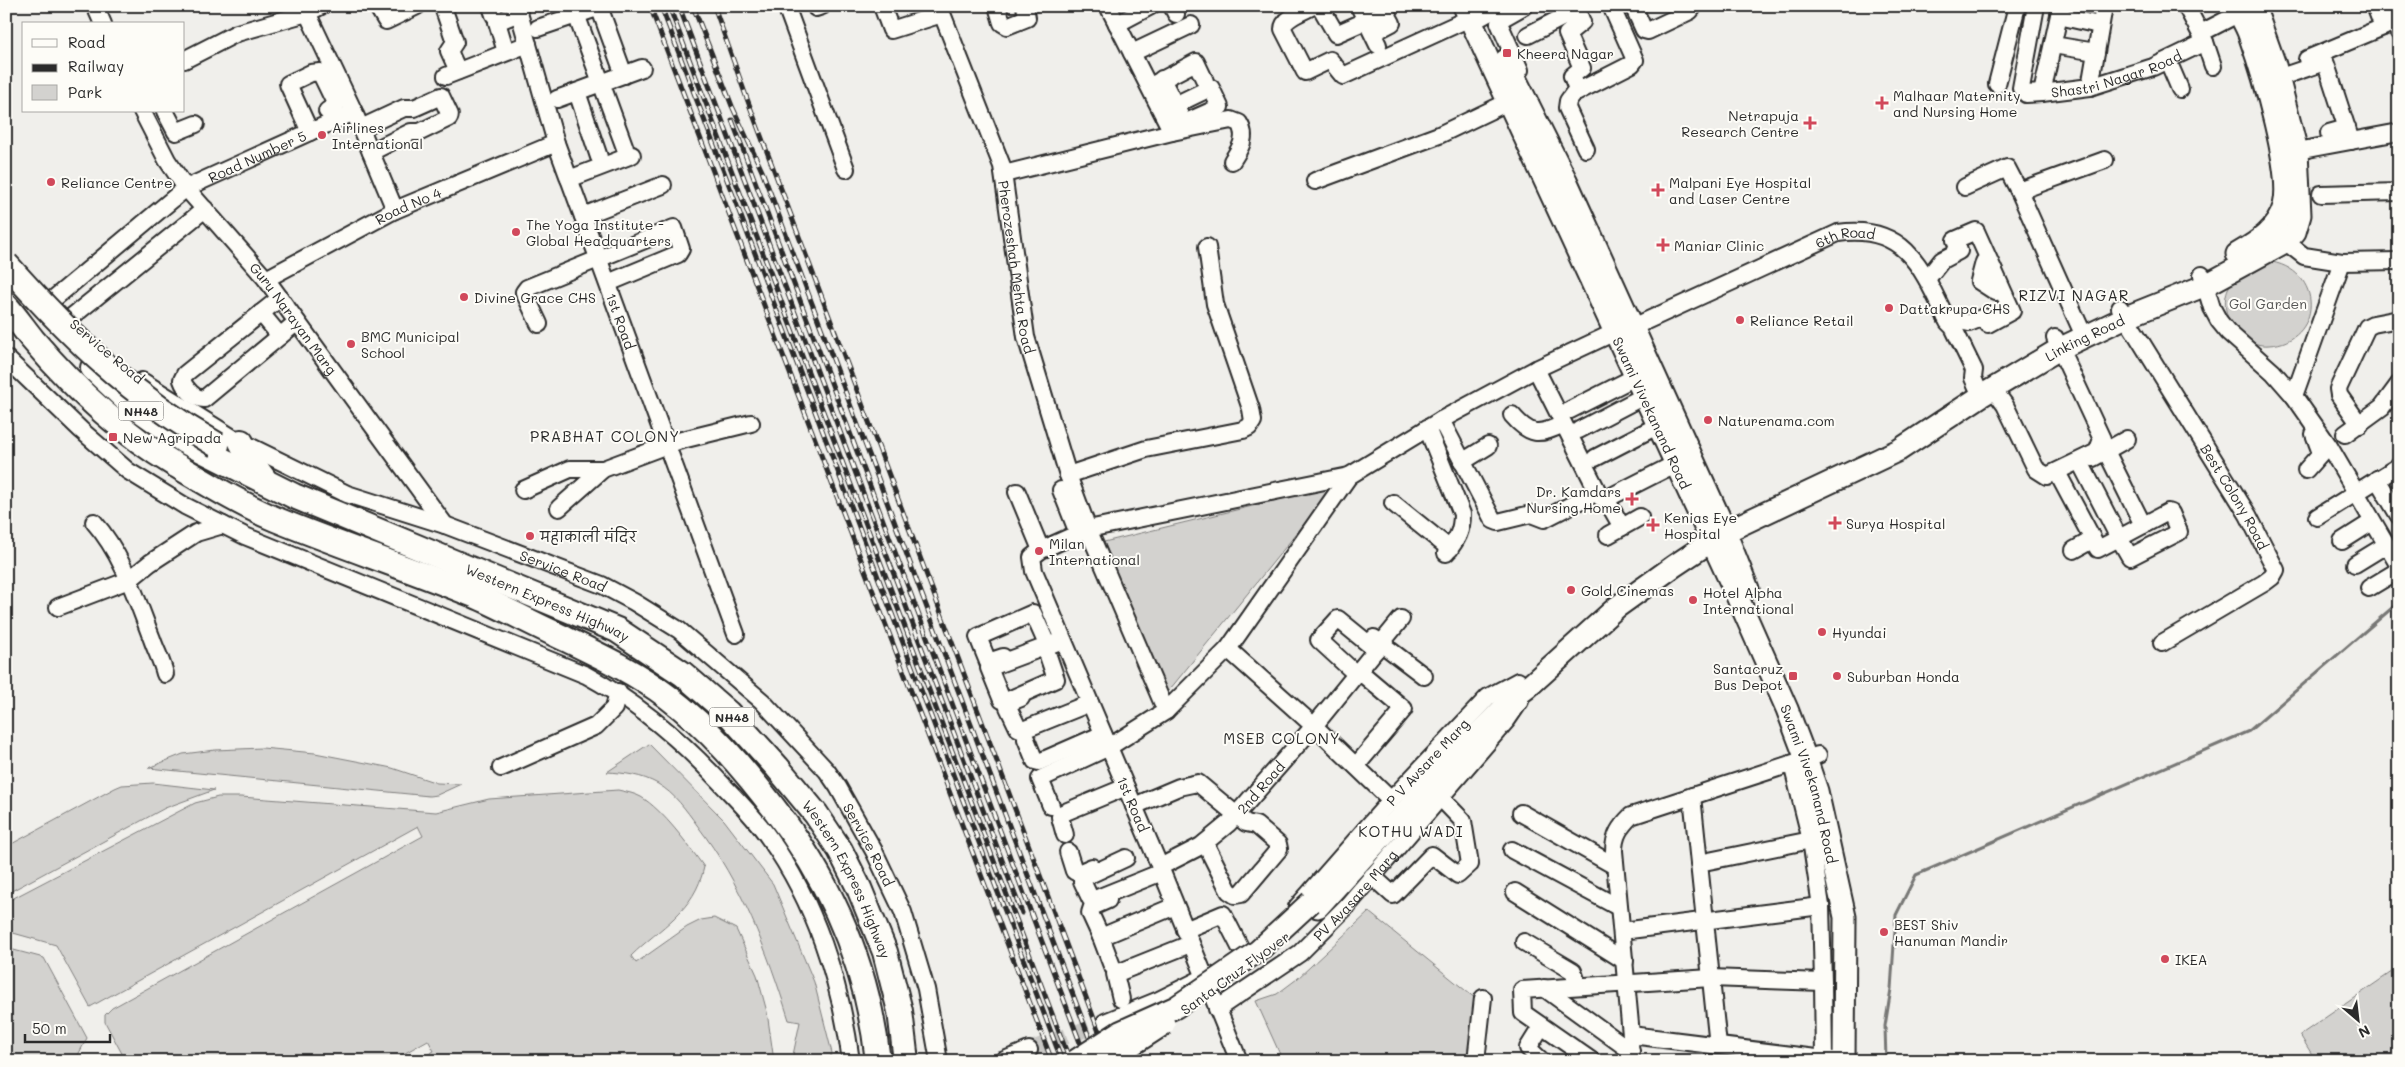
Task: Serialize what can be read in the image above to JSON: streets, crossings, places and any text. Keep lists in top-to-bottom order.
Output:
{
  "streets": {
    "highway": ["NH48", "Western Express Highway"],
    "main road": [
      "Linking Road",
      "Swami Vivekanand Road",
      "P V Avsare Marg",
      "Santa Cruz Flyover"
    ],
    "street": [
      "Shastri Nagar Road",
      "Road Number 5",
      "Road No 4",
      "6th Road",
      "Pherozeshah Mehta Road",
      "Guru Narayan Marg",
      "1st Road",
      "Service Road",
      "Best Colony Road",
      "2nd Road",
      "PV Avasare Marg"
    ]
  },
  "crossings": [
    ["Road Number 5", "Guru Narayan Marg"],
    ["Road Number 5", "Service Road"],
    ["Road No 4", "Guru Narayan Marg"],
    ["Road No 4", "1st Road"],
    ["6th Road", "Linking Road"],
    ["6th Road", "Swami Vivekanand Road"],
    ["Guru Narayan Marg", "Service Road"],
    ["1st Road", "P V Avsare Marg"],
    ["1st Road", "2nd Road"],
    ["1st Road", "PV Avasare Marg"],
    ["Linking Road", "Swami Vivekanand Road"],
    ["Linking Road", "Best Colony Road"],
    ["Linking Road", "P V Avsare Marg"],
    ["NH48", "Western Express Highway"],
    ["Swami Vivekanand Road", "P V Avsare Marg"],
    ["P V Avsare Marg", "PV Avasare Marg"],
    ["P V Avsare Marg", "Santa Cruz Flyover"],
    ["PV Avasare Marg", "Santa Cruz Flyover"]
  ],
  "districts": [
    "RIZVI NAGAR",
    "PRABHAT COLONY",
    "MSEB COLONY",
    "KOTHU WADI"
  ],
  "parks": ["Gol Garden"],
  "places": {
    "transit": ["Kheera Nagar", "New Agripada", "Santacruz Bus Depot"],
    "health": [
      "Malhaar Maternity and Nursing Home",
      "Netrapuja Research Centre",
      "Malpani Eye Hospital and Laser Centre",
      "Maniar Clinic",
      "Dr. Kamdars Nursing Home",
      "Surya Hospital",
      "Kenias Eye Hospital"
    ],
    "other": [
      "Airlines International",
      "Reliance Centre",
      "The Yoga Institute - Global Headquarters",
      "Divine Grace CHS",
      "Dattakrupa CHS",
      "Reliance Retail",
      "BMC Municipal School",
      "Naturenama.com",
      "महाकाली मंदिर",
      "Milan International",
      "Gold Cinemas",
      "Hotel Alpha International",
      "Hyundai",
      "Suburban Honda",
      "BEST Shiv Hanuman Mandir",
      "IKEA"
    ]
  },
  "legend": ["Road", "Railway", "Park"],
  "scale_bar": "50 m",
  "north": "bottom right"
}
